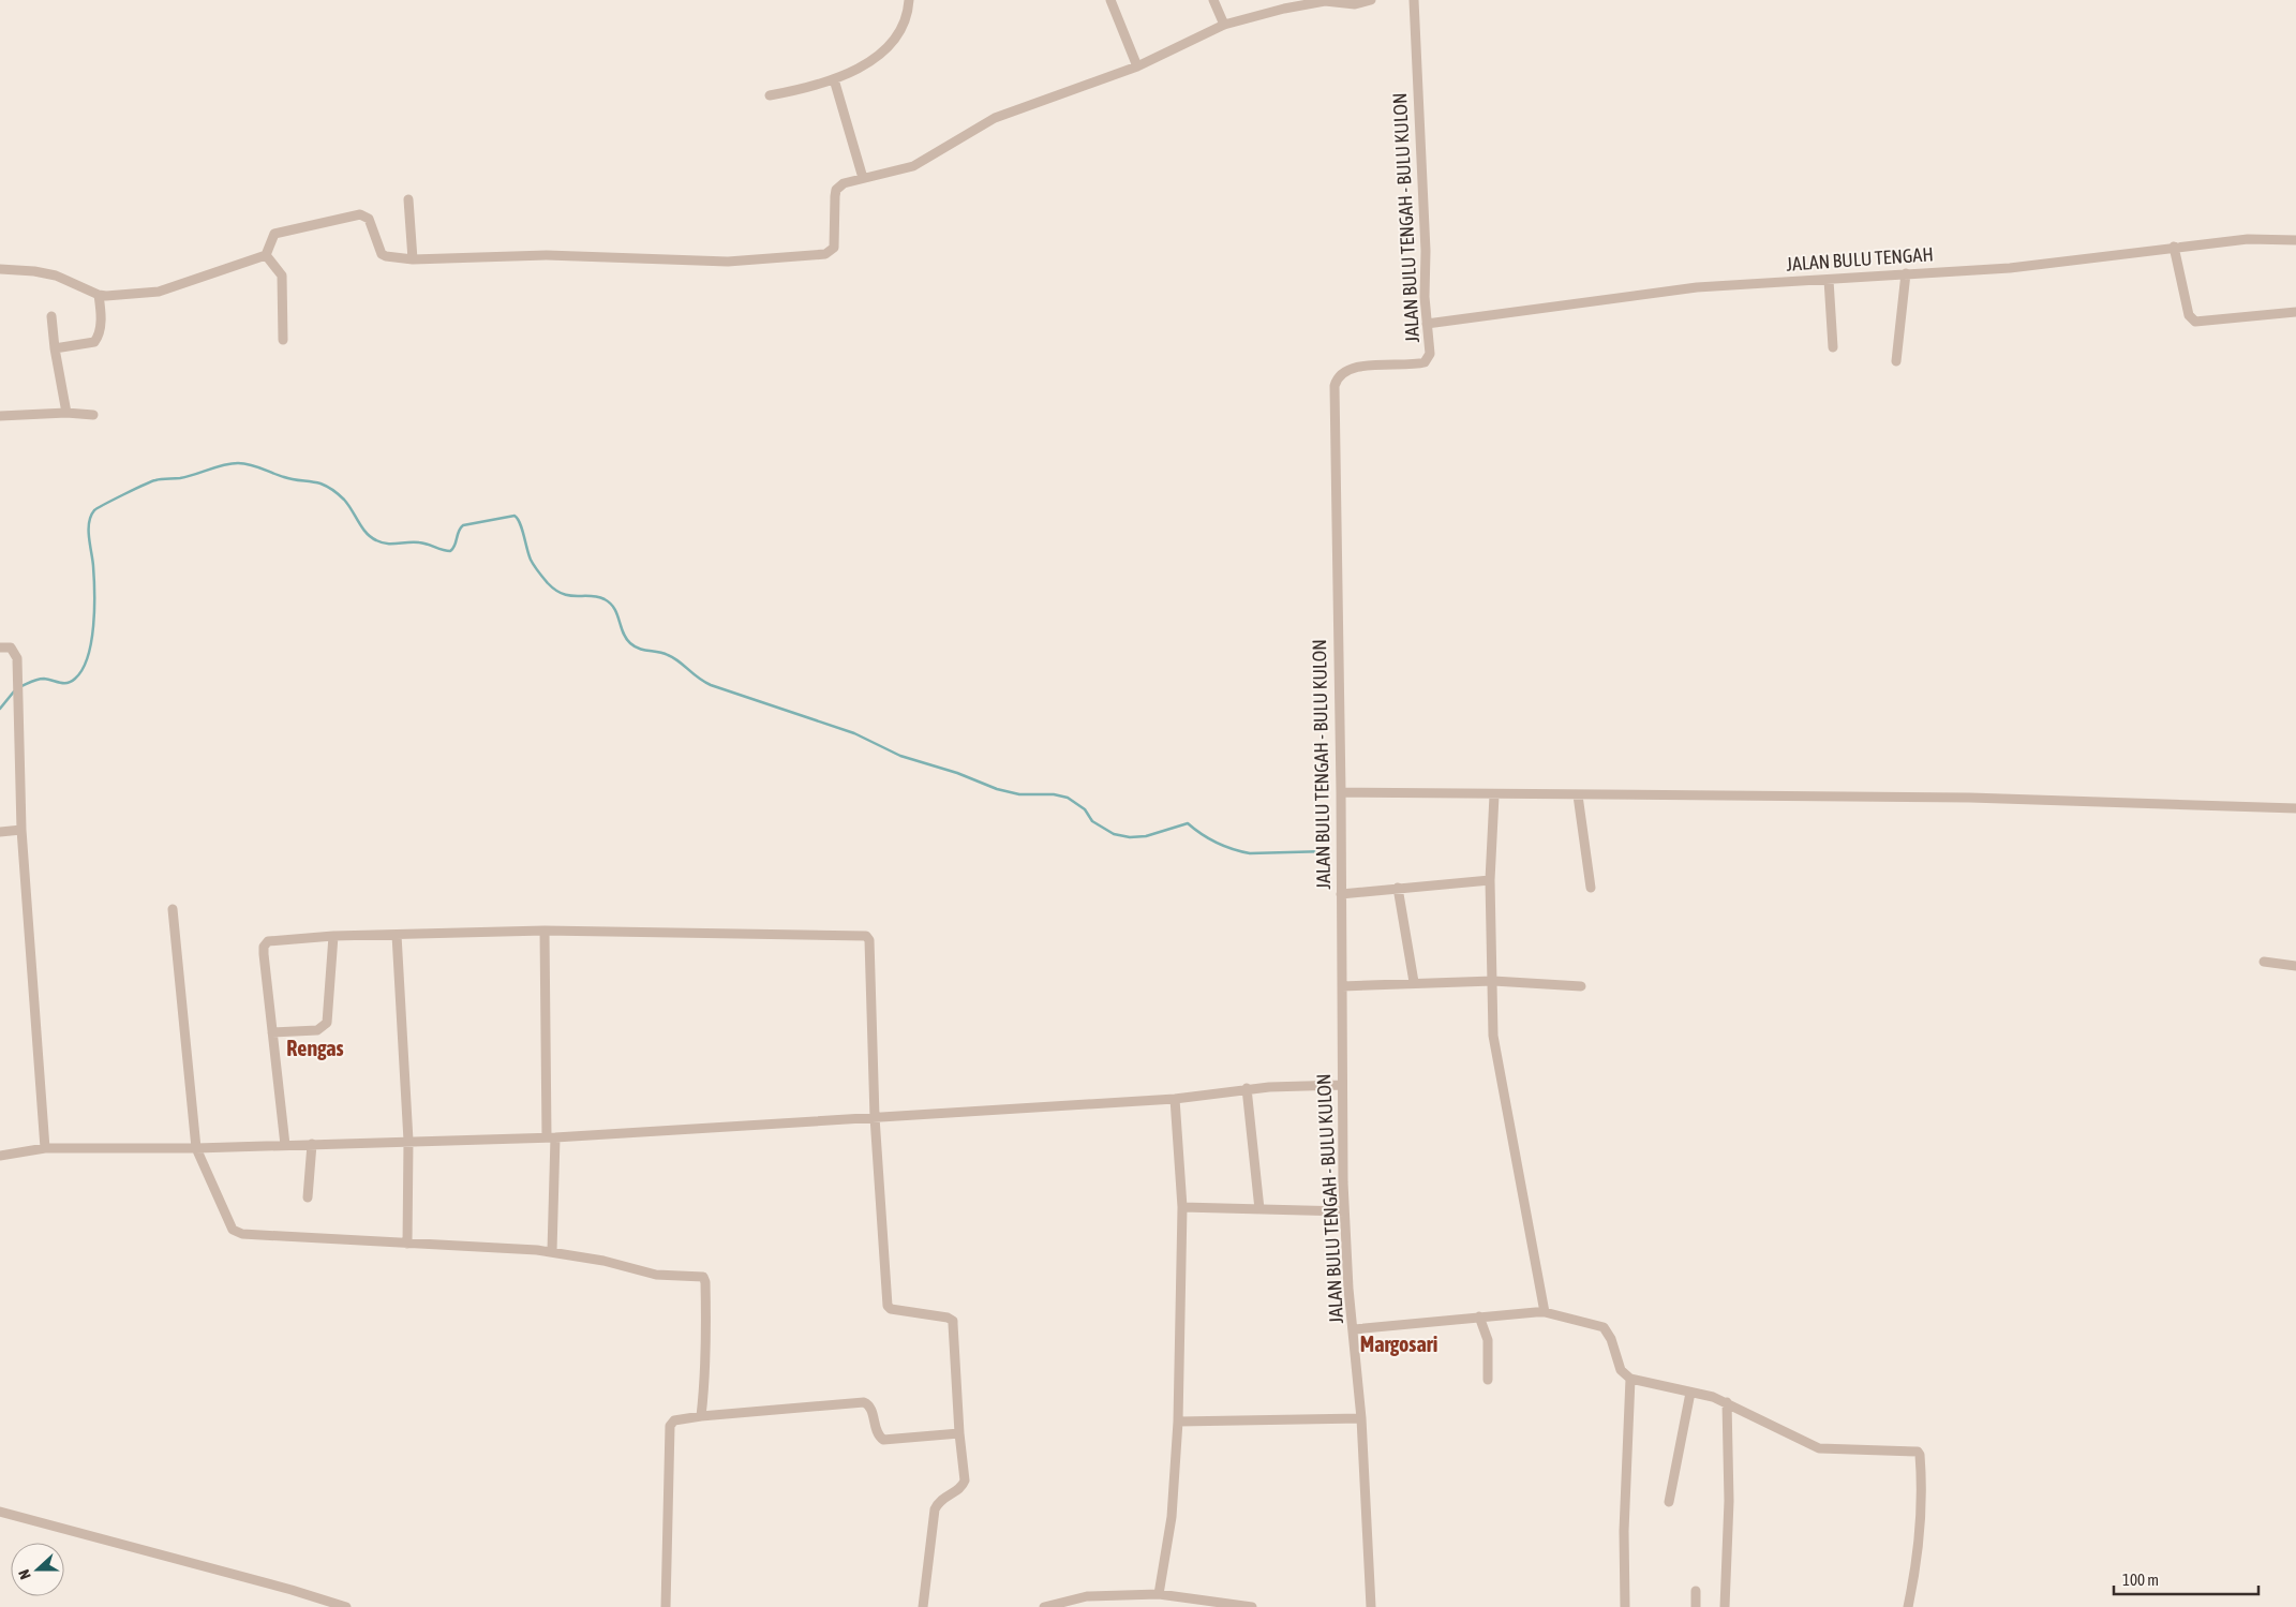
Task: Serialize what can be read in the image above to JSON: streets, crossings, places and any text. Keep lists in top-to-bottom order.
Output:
{
  "streets": {
    "street": ["JALAN BULU TENGAH - BULU KULON", "JALAN BULU TENGAH"]
  },
  "crossings": [
    ["JALAN BULU TENGAH - BULU KULON", "JALAN BULU TENGAH"]
  ],
  "districts": ["Rengas", "Margosari"],
  "scale_bar": "100 m",
  "north": "left"
}
